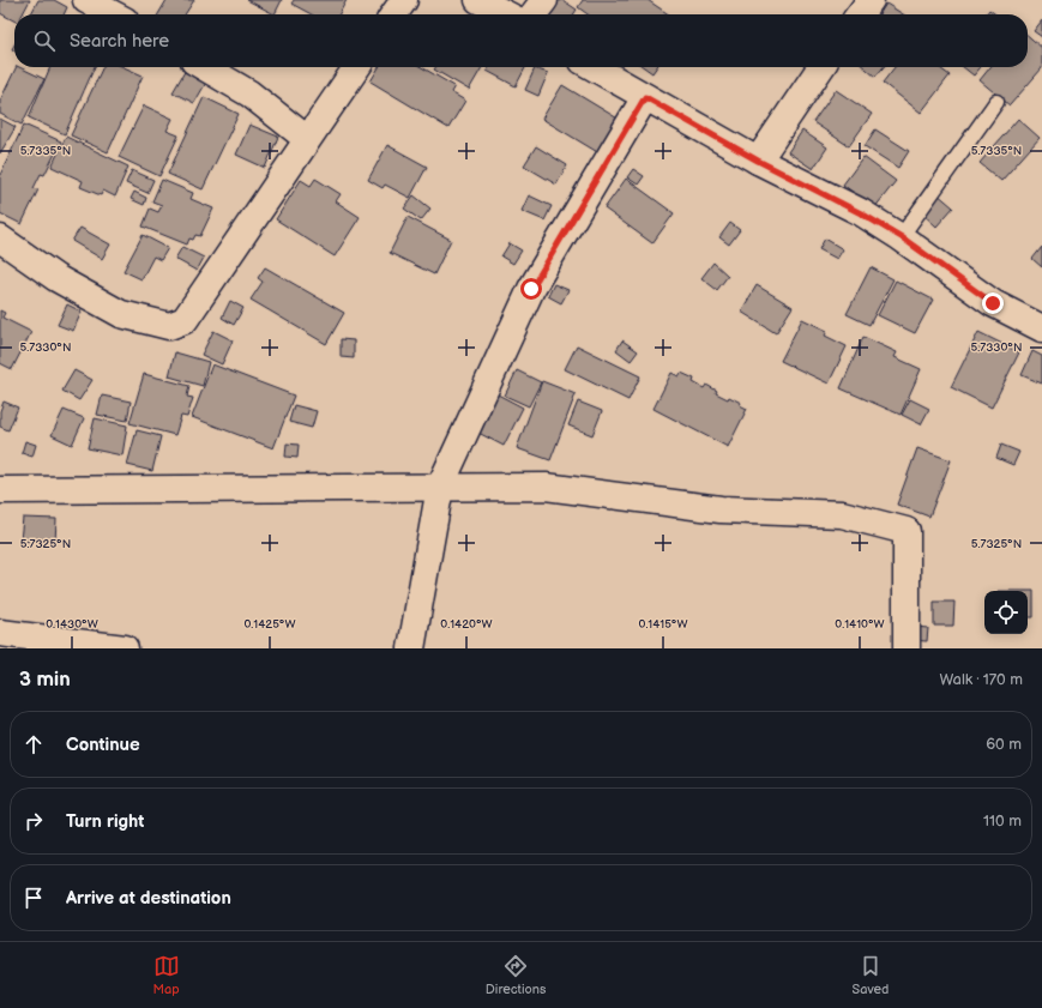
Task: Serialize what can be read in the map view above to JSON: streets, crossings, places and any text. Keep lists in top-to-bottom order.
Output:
{
  "page": {
    "search": "Search here",
    "heading": ["3 min", "Walk · 170 m"],
    "list": [
      ["Continue", "60 m"],
      ["Turn right", "110 m"],
      "Arrive at destination"
    ],
    "nav": ["Map", "Directions", "Saved"]
  },
  "coordinates": [
    "5.7335°N",
    "5.7330°N",
    "5.7325°N",
    "0.1430°W",
    "0.1425°W",
    "0.1420°W",
    "0.1415°W",
    "0.1410°W"
  ]
}
